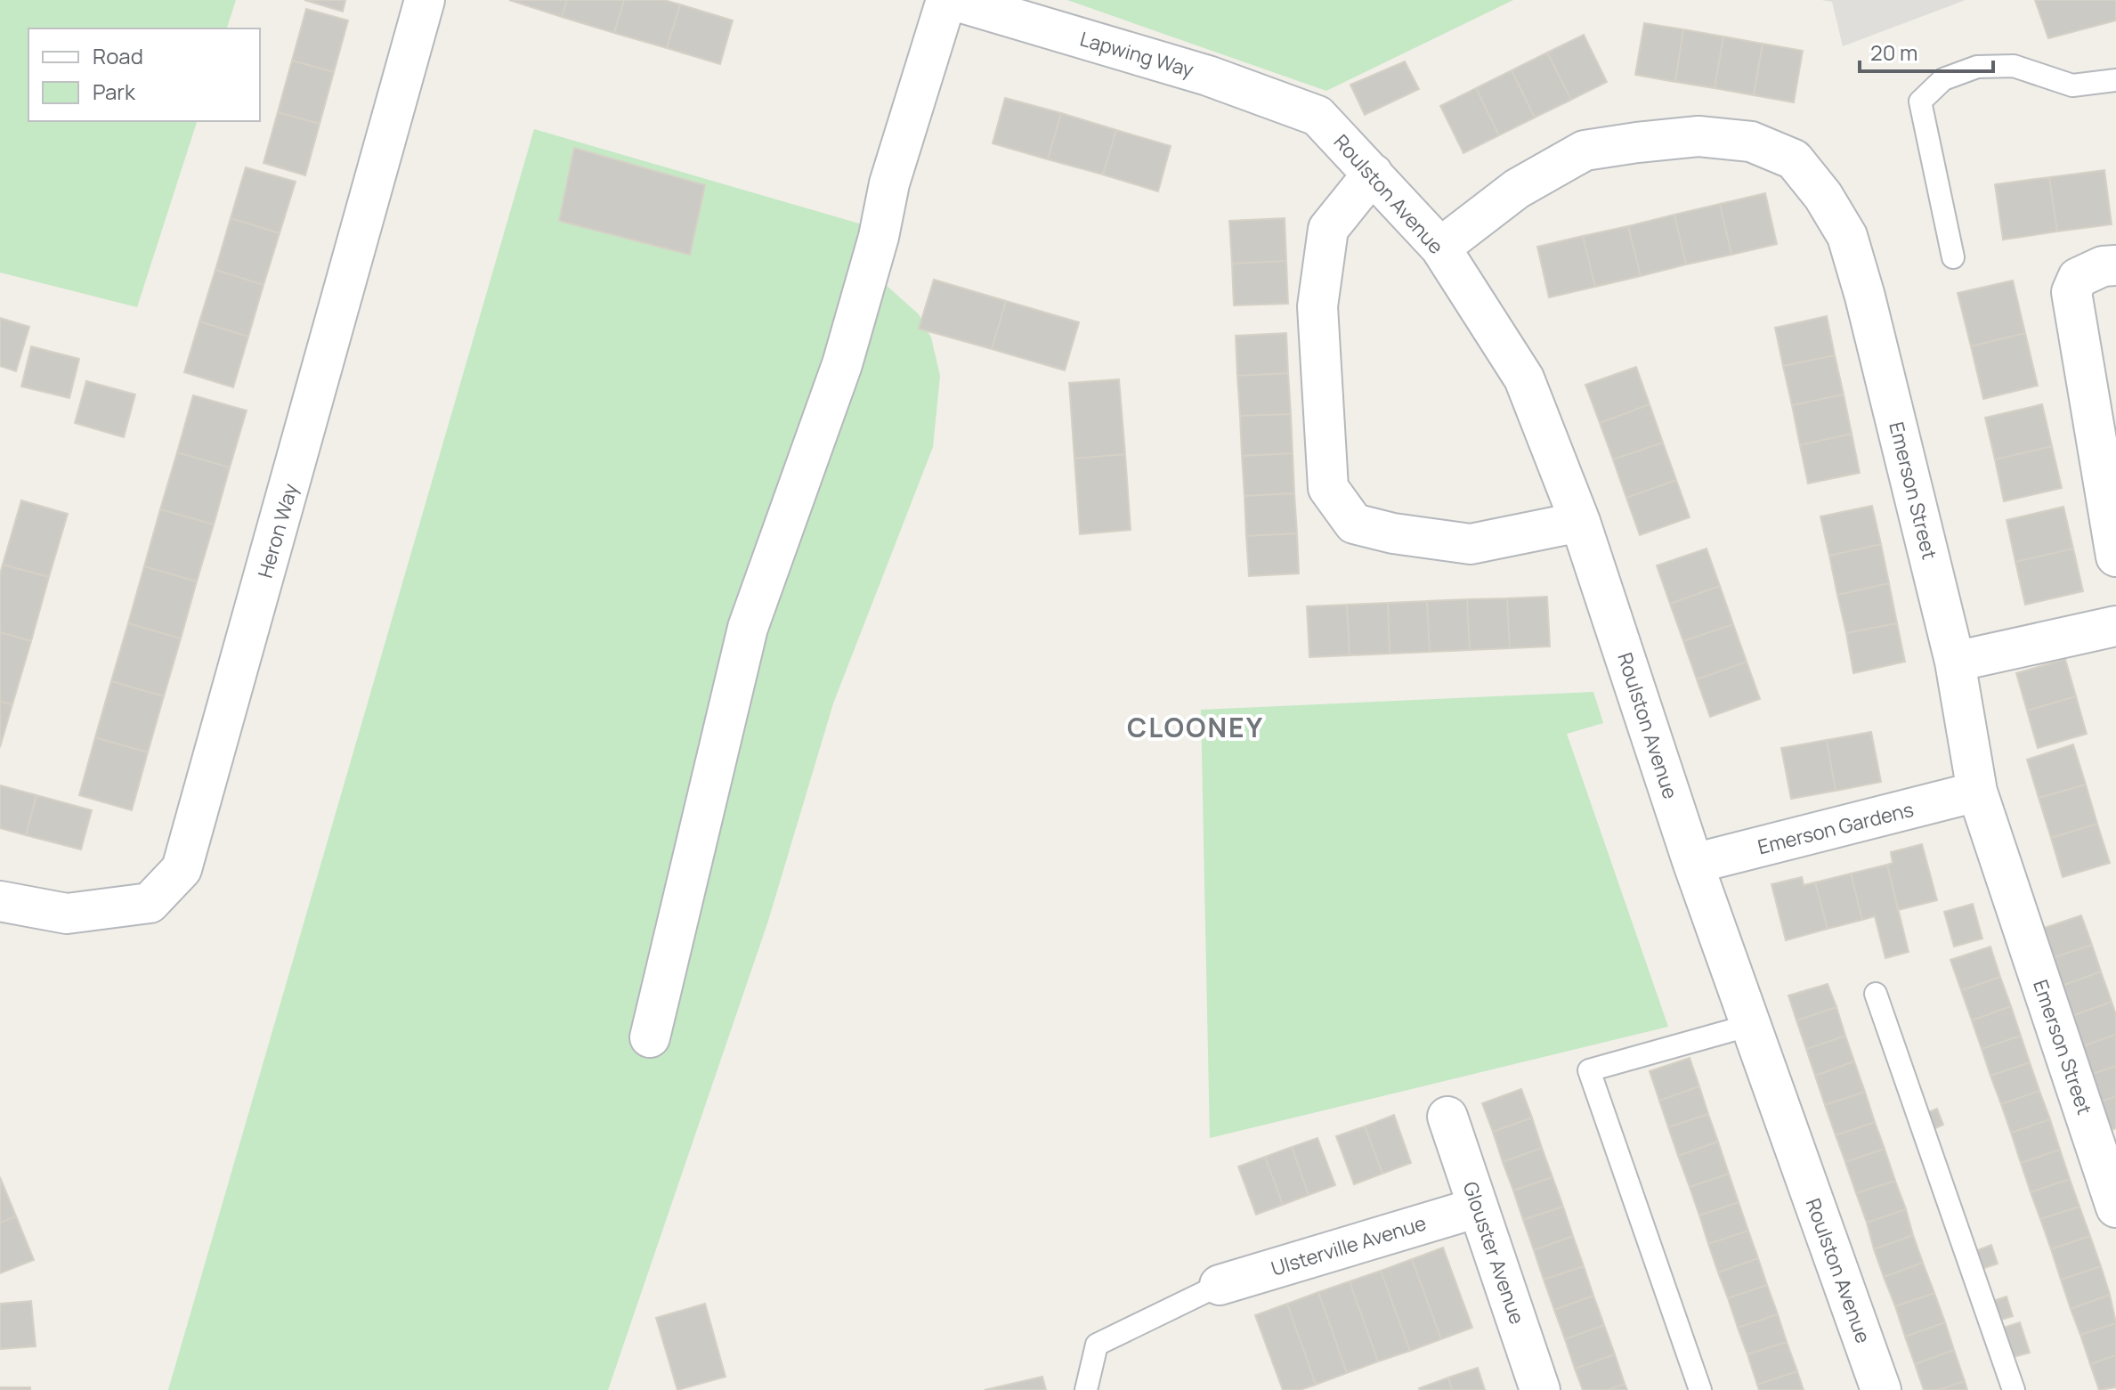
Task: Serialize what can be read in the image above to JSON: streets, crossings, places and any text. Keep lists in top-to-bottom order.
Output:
{
  "streets": {
    "street": [
      "Lapwing Way",
      "Roulston Avenue",
      "Emerson Street",
      "Heron Way",
      "Emerson Gardens",
      "Ulsterville Avenue",
      "Glouster Avenue"
    ]
  },
  "crossings": [
    ["Lapwing Way", "Roulston Avenue"],
    ["Roulston Avenue", "Emerson Street"],
    ["Roulston Avenue", "Emerson Gardens"],
    ["Emerson Street", "Emerson Gardens"],
    ["Ulsterville Avenue", "Glouster Avenue"]
  ],
  "districts": ["CLOONEY"],
  "legend": ["Road", "Park"],
  "scale_bar": "20 m"
}
